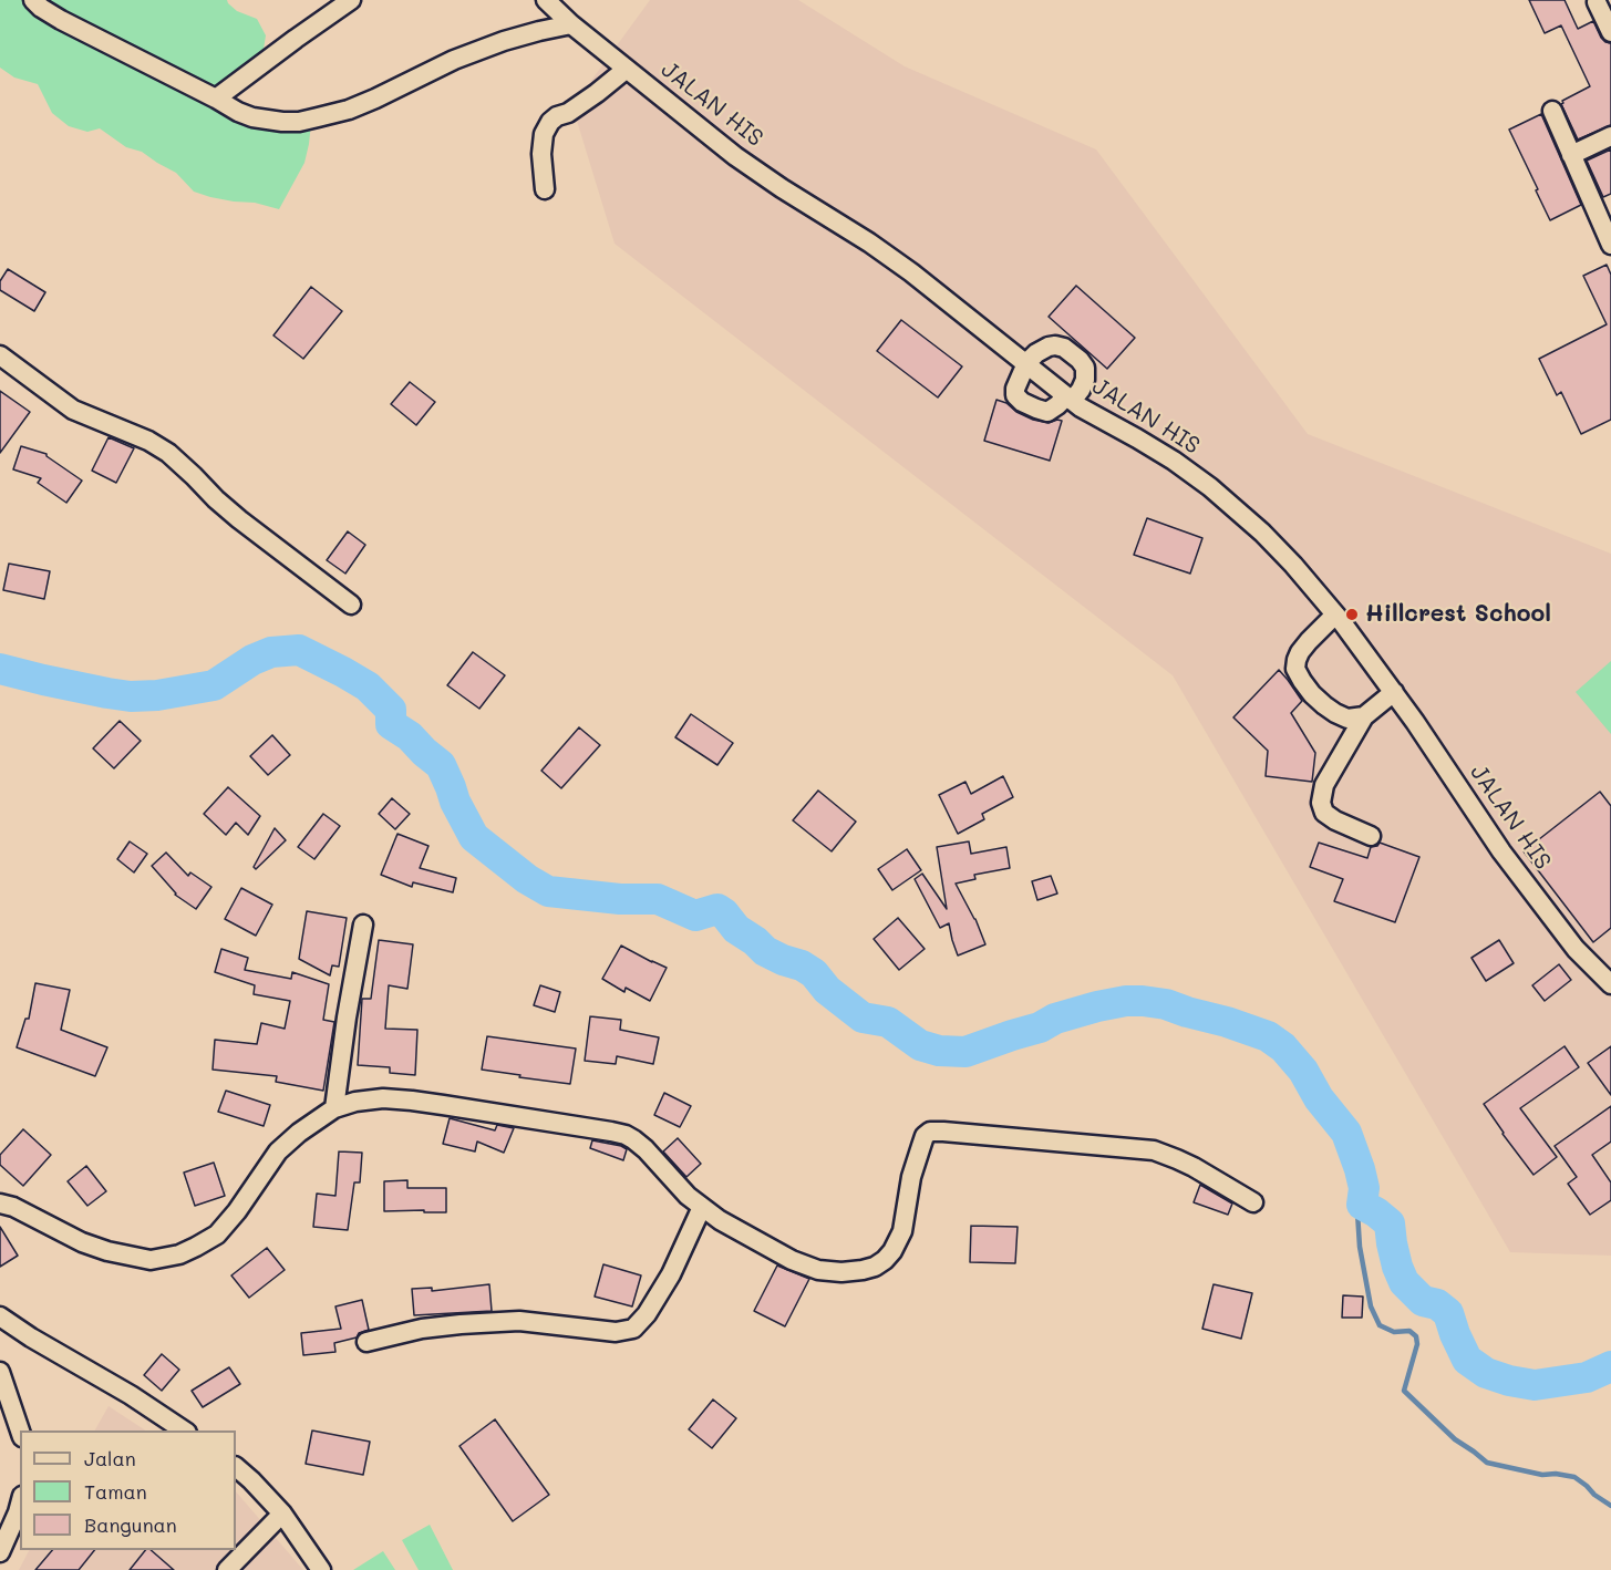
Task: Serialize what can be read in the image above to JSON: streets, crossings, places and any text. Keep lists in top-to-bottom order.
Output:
{
  "streets": {
    "street": ["JALAN HIS"]
  },
  "places": ["Hillcrest School"],
  "legend": ["Jalan", "Taman", "Bangunan"]
}
